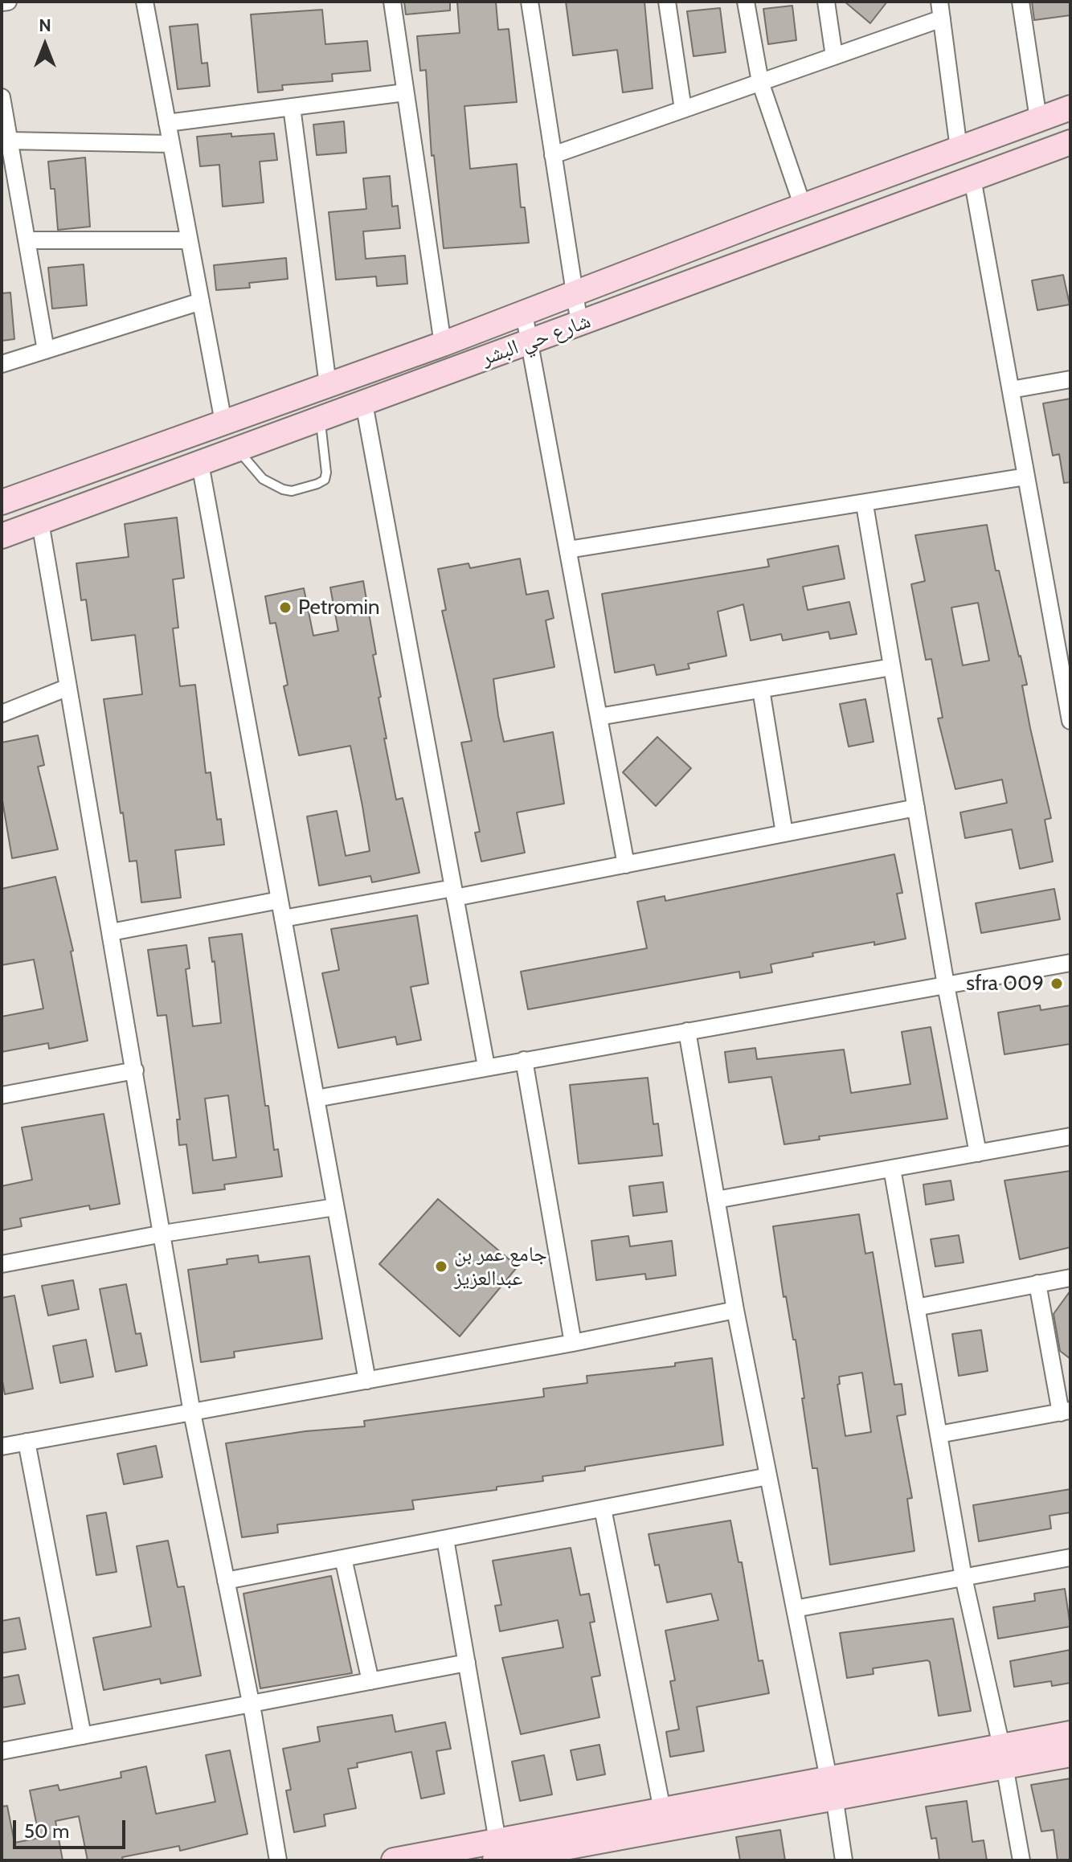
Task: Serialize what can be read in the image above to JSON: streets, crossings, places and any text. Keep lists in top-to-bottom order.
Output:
{
  "streets": {
    "street": ["شارع حي البشر"]
  },
  "places": ["Petromin", "sfra 009", "جامع عمر بن عبدالعزيز"],
  "scale_bar": "50 m",
  "north": "top"
}
